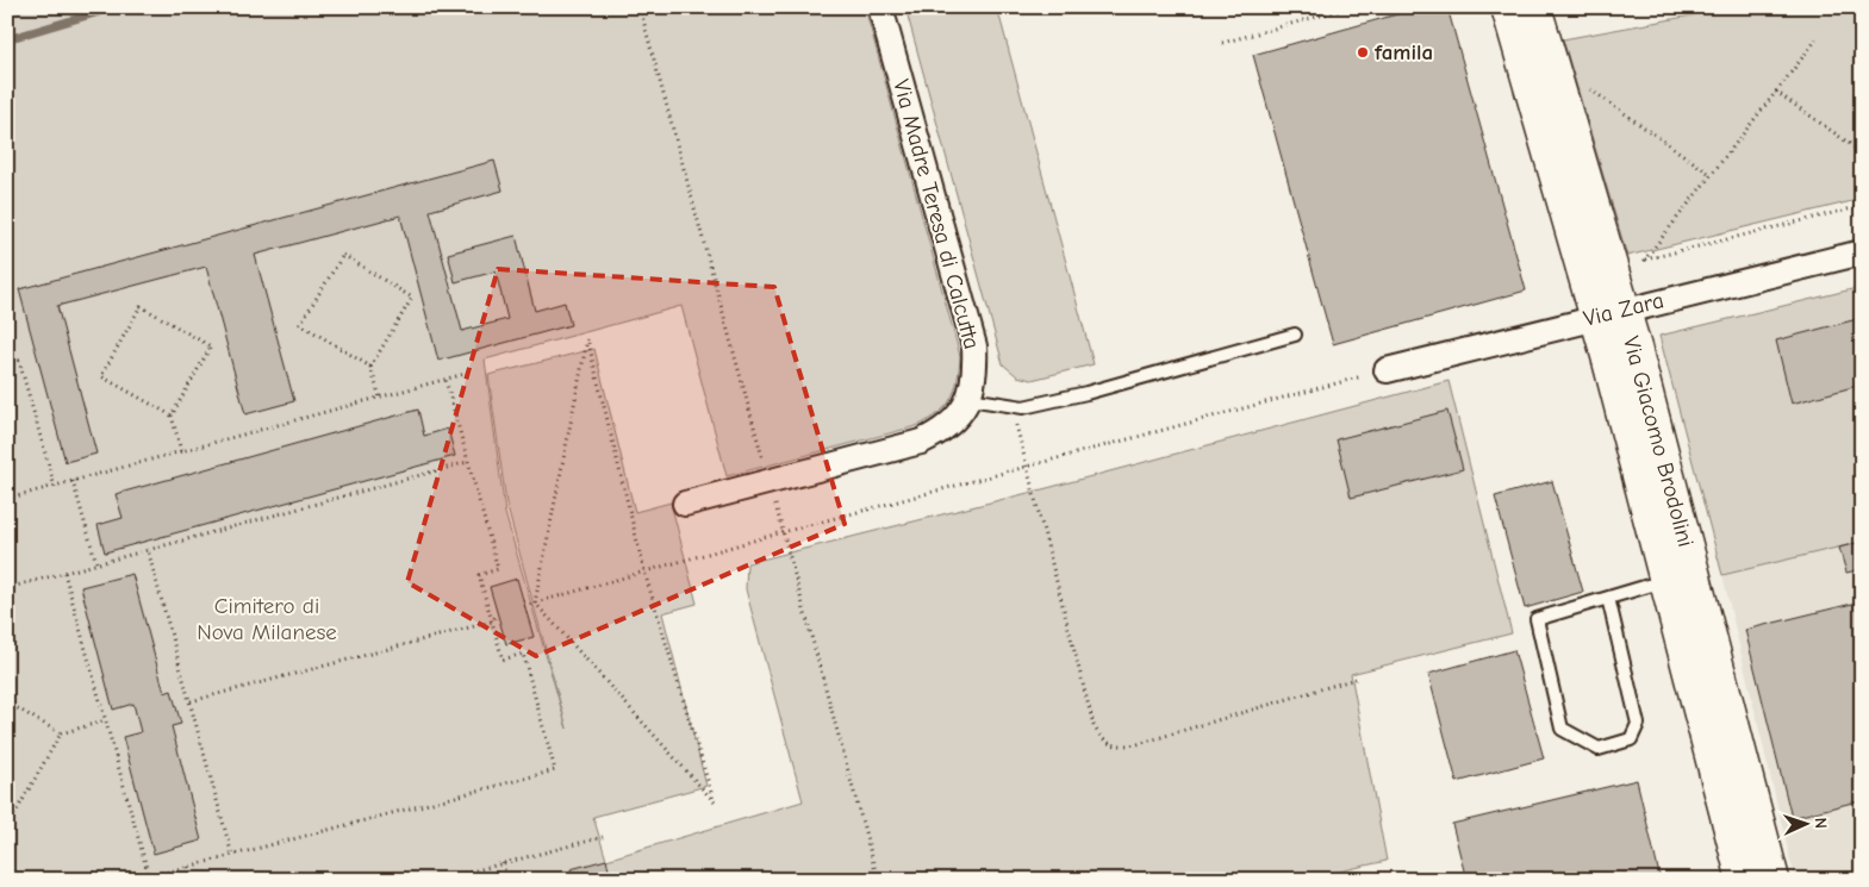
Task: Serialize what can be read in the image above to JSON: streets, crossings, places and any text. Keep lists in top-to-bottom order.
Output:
{
  "streets": {
    "main road": ["Via Giacomo Brodolini"],
    "street": ["Via Madre Teresa di Calcutta", "Via Zara"]
  },
  "crossings": [
    ["Via Zara", "Via Giacomo Brodolini"]
  ],
  "parks": ["Cimitero di Nova Milanese"],
  "places": ["famila"],
  "north": "right"
}
